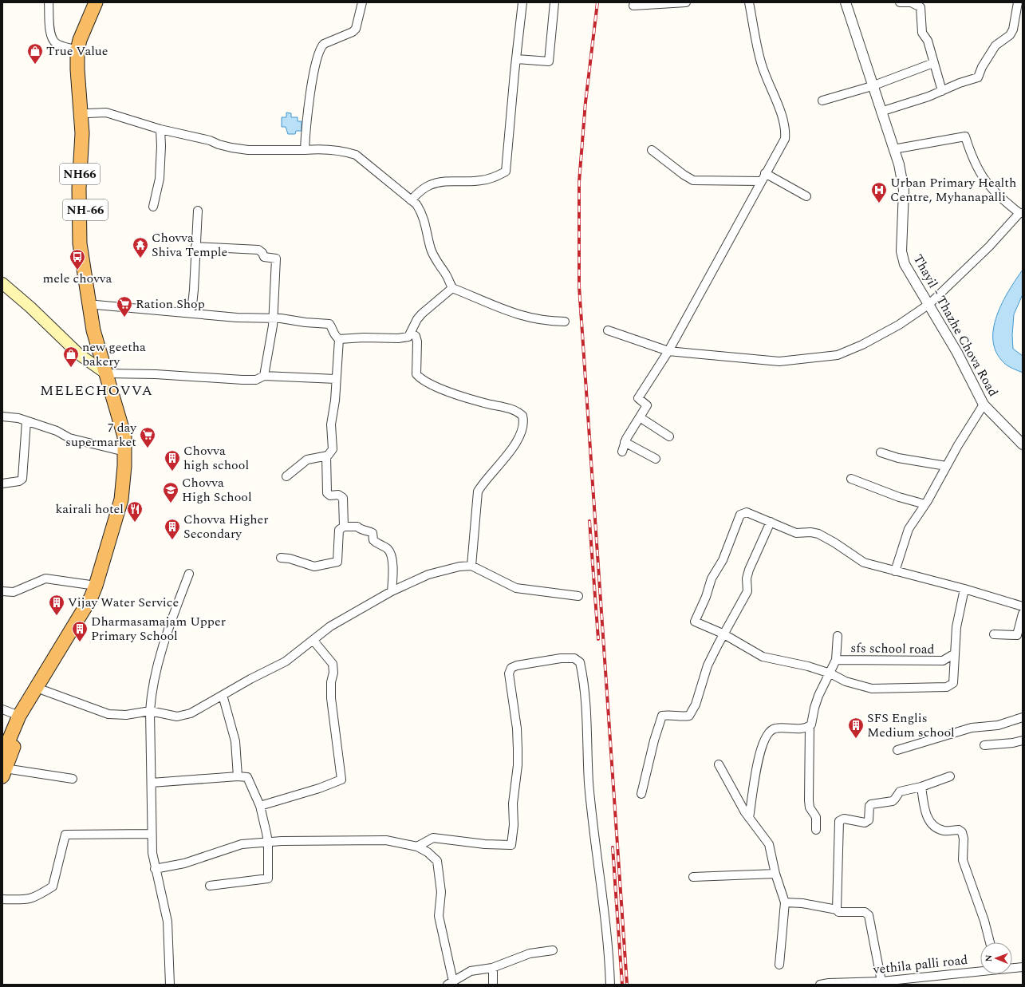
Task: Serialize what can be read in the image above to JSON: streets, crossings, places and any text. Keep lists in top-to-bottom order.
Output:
{
  "streets": {
    "highway": ["NH66"],
    "street": ["Thayil - Thazhe Chova Road", "sfs school road", "vethila palli road"]
  },
  "districts": ["MELECHOVVA"],
  "places": {
    "shop": ["True Value", "new geetha bakery"],
    "hospital": ["Urban Primary Health Centre, Myhanapalli"],
    "temple": ["Chovva Shiva Temple"],
    "bus stop": ["mele chovva"],
    "supermarket": ["Ration Shop", "7 day supermarket"],
    "building": [
      "Chovva high school",
      "Chovva Higher Secondary",
      "Vijay Water Service",
      "Dharmasamajam Upper Primary School",
      "SFS Englis Medium school"
    ],
    "school or university": ["Chovva High School"],
    "restaurant": ["kairali hotel"]
  },
  "north": "left"
}
